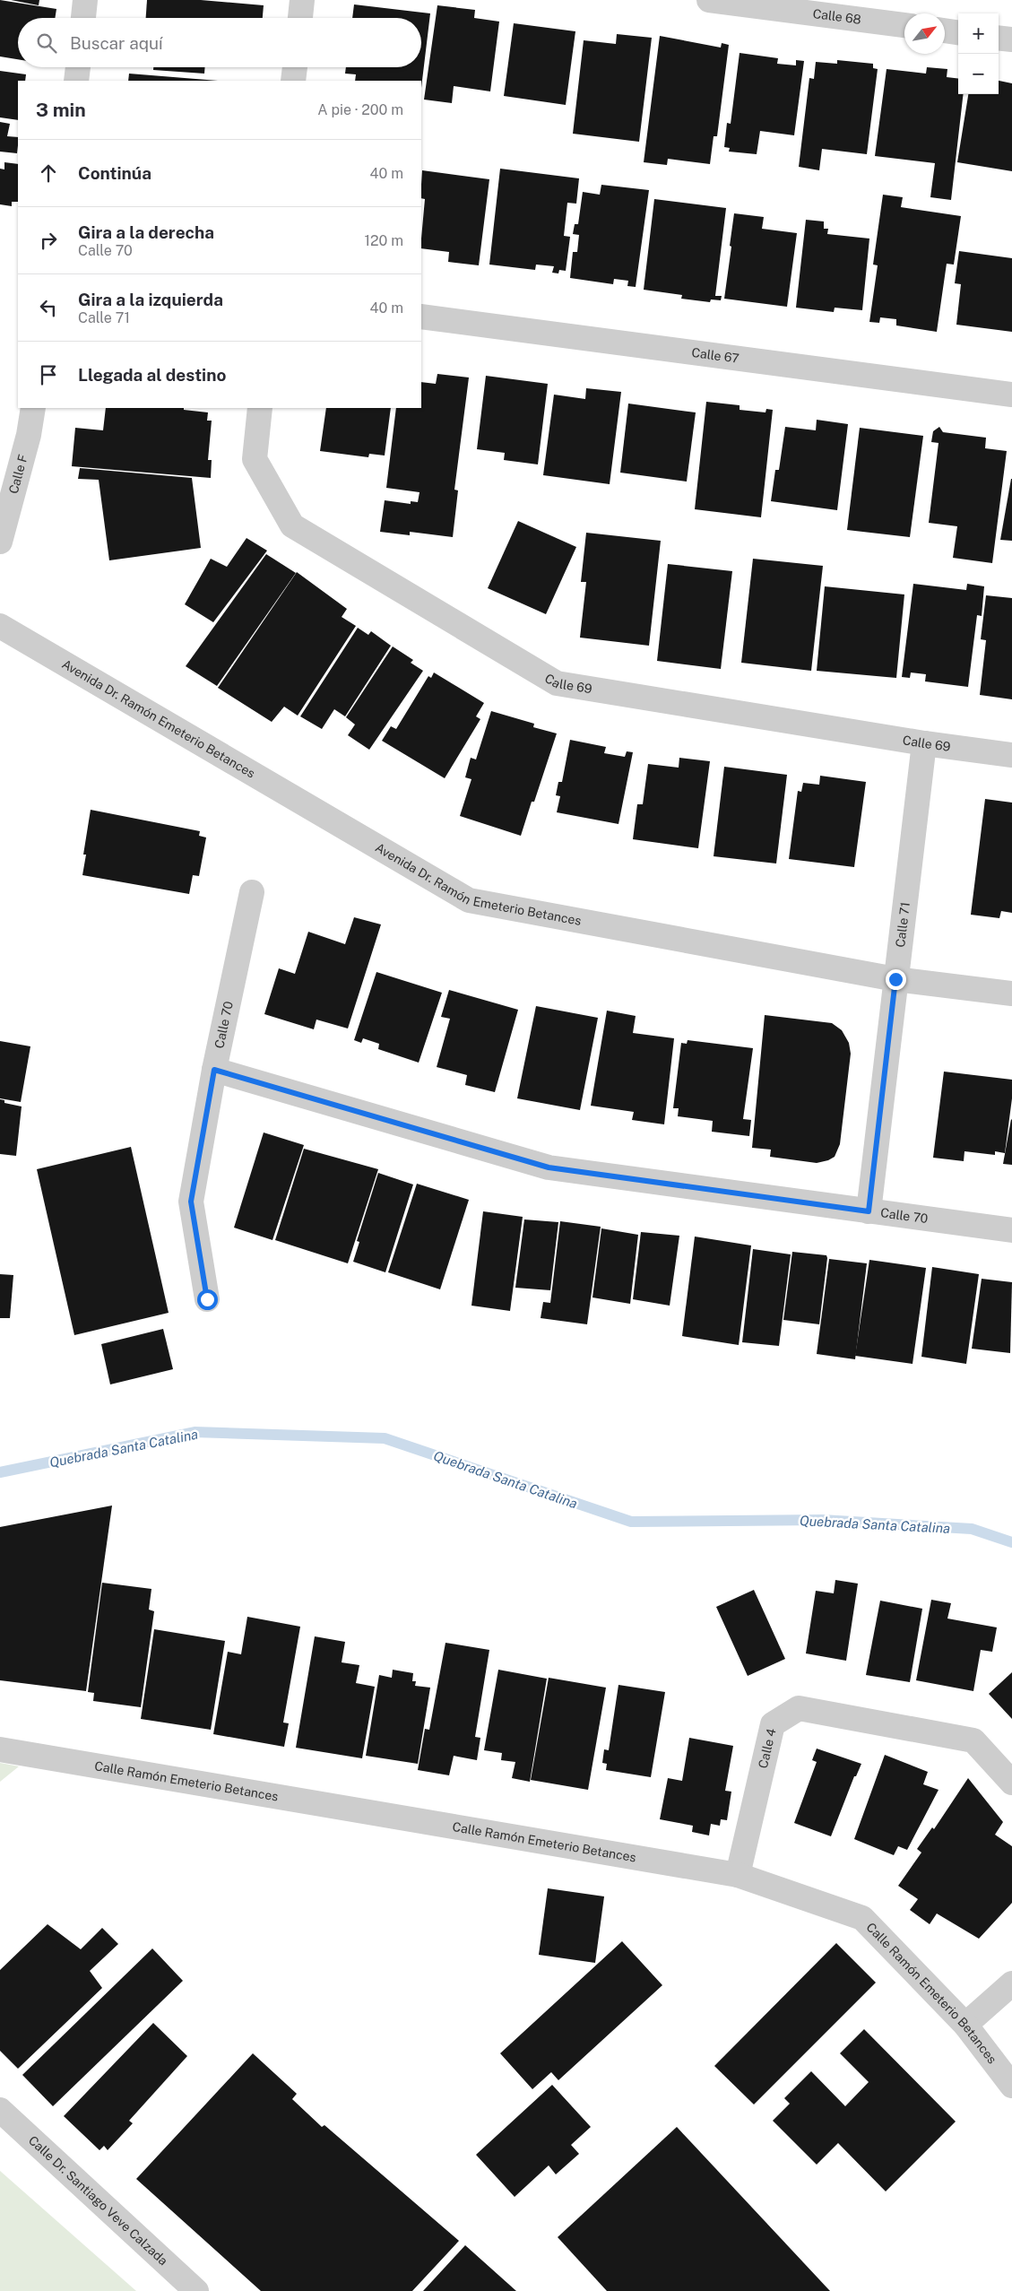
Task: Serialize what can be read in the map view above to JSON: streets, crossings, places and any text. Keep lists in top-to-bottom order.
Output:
{
  "streets": {
    "street": [
      "Calle 68",
      "Calle 67",
      "Calle F",
      "Calle 69",
      "Avenida Dr. Ramón Emeterio Betances",
      "Calle 71",
      "Calle 70",
      "Calle 4",
      "Calle Ramón Emeterio Betances",
      "Calle Dr. Santiago Veve Calzada"
    ]
  },
  "crossings": [
    ["Calle 69", "Calle 71"],
    ["Avenida Dr. Ramón Emeterio Betances", "Calle 71"],
    ["Calle 71", "Calle 70"],
    ["Calle 4", "Calle Ramón Emeterio Betances"]
  ],
  "water": ["Quebrada Santa Catalina"],
  "north": "top right",
  "page": {
    "map_buttons": ["+", "−"],
    "search": "Buscar aquí",
    "heading": ["3 min", "A pie · 200 m"],
    "list": [
      ["Continúa", "40 m"],
      ["Gira a la derecha", "Calle 70", "120 m"],
      ["Gira a la izquierda", "Calle 71", "40 m"],
      "Llegada al destino"
    ]
  }
}
